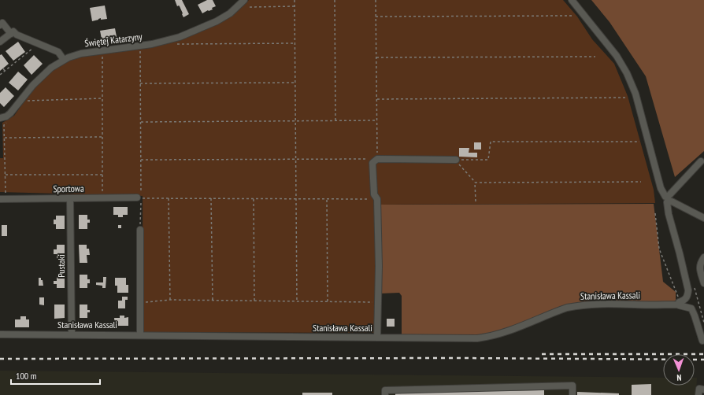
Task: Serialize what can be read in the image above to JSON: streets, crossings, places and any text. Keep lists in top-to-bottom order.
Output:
{
  "streets": {
    "street": [
      "Świętej Katarzyny",
      "Sportowa",
      "Pustaki",
      "Stanisława Kassali"
    ]
  },
  "crossings": [
    ["Sportowa", "Pustaki"],
    ["Pustaki", "Stanisława Kassali"]
  ],
  "scale_bar": "100 m",
  "north": "bottom"
}
